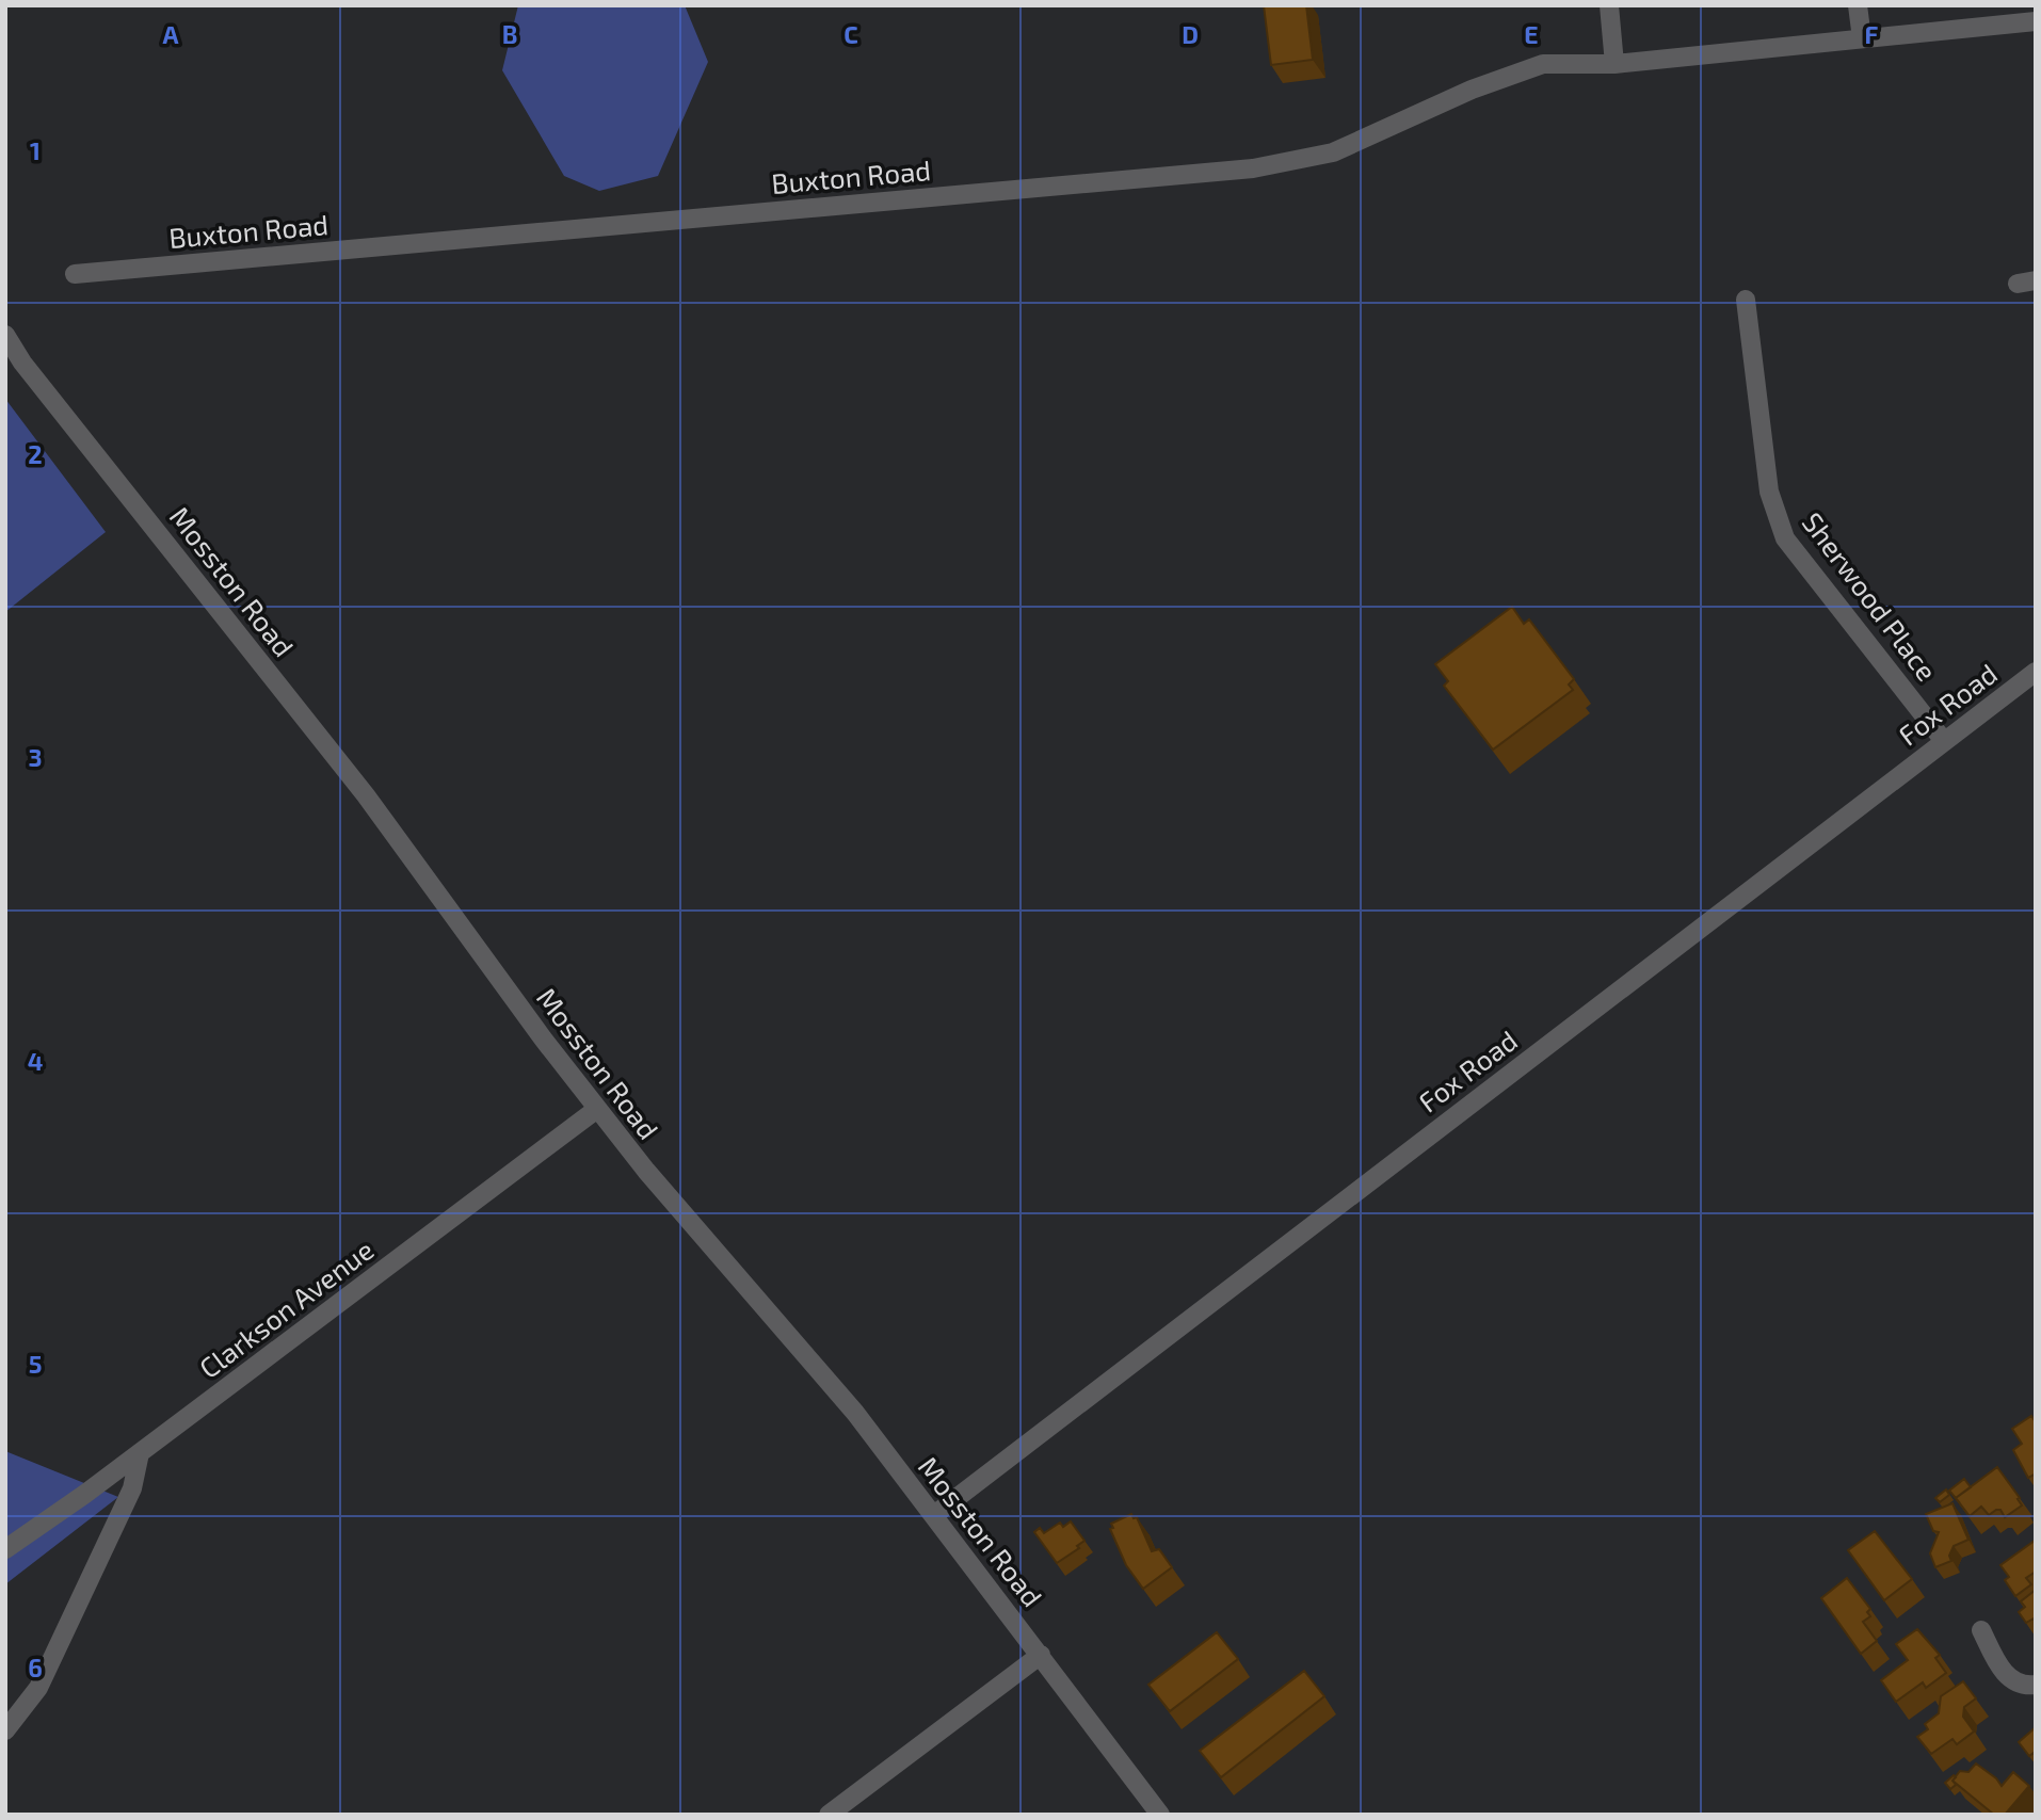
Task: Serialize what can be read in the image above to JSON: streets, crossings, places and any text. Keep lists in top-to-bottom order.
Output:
{
  "streets": {
    "street": [
      "Buxton Road",
      "Mosston Road",
      "Sherwood Place",
      "Fox Road",
      "Clarkson Avenue"
    ]
  },
  "crossings": [
    ["Mosston Road", "Fox Road"],
    ["Mosston Road", "Clarkson Avenue"],
    ["Sherwood Place", "Fox Road"]
  ],
  "grid": {
    "columns": [
      "A",
      "B",
      "C",
      "D",
      "E",
      "F"
    ],
    "rows": [
      "1",
      "2",
      "3",
      "4",
      "5",
      "6"
    ]
  }
}
